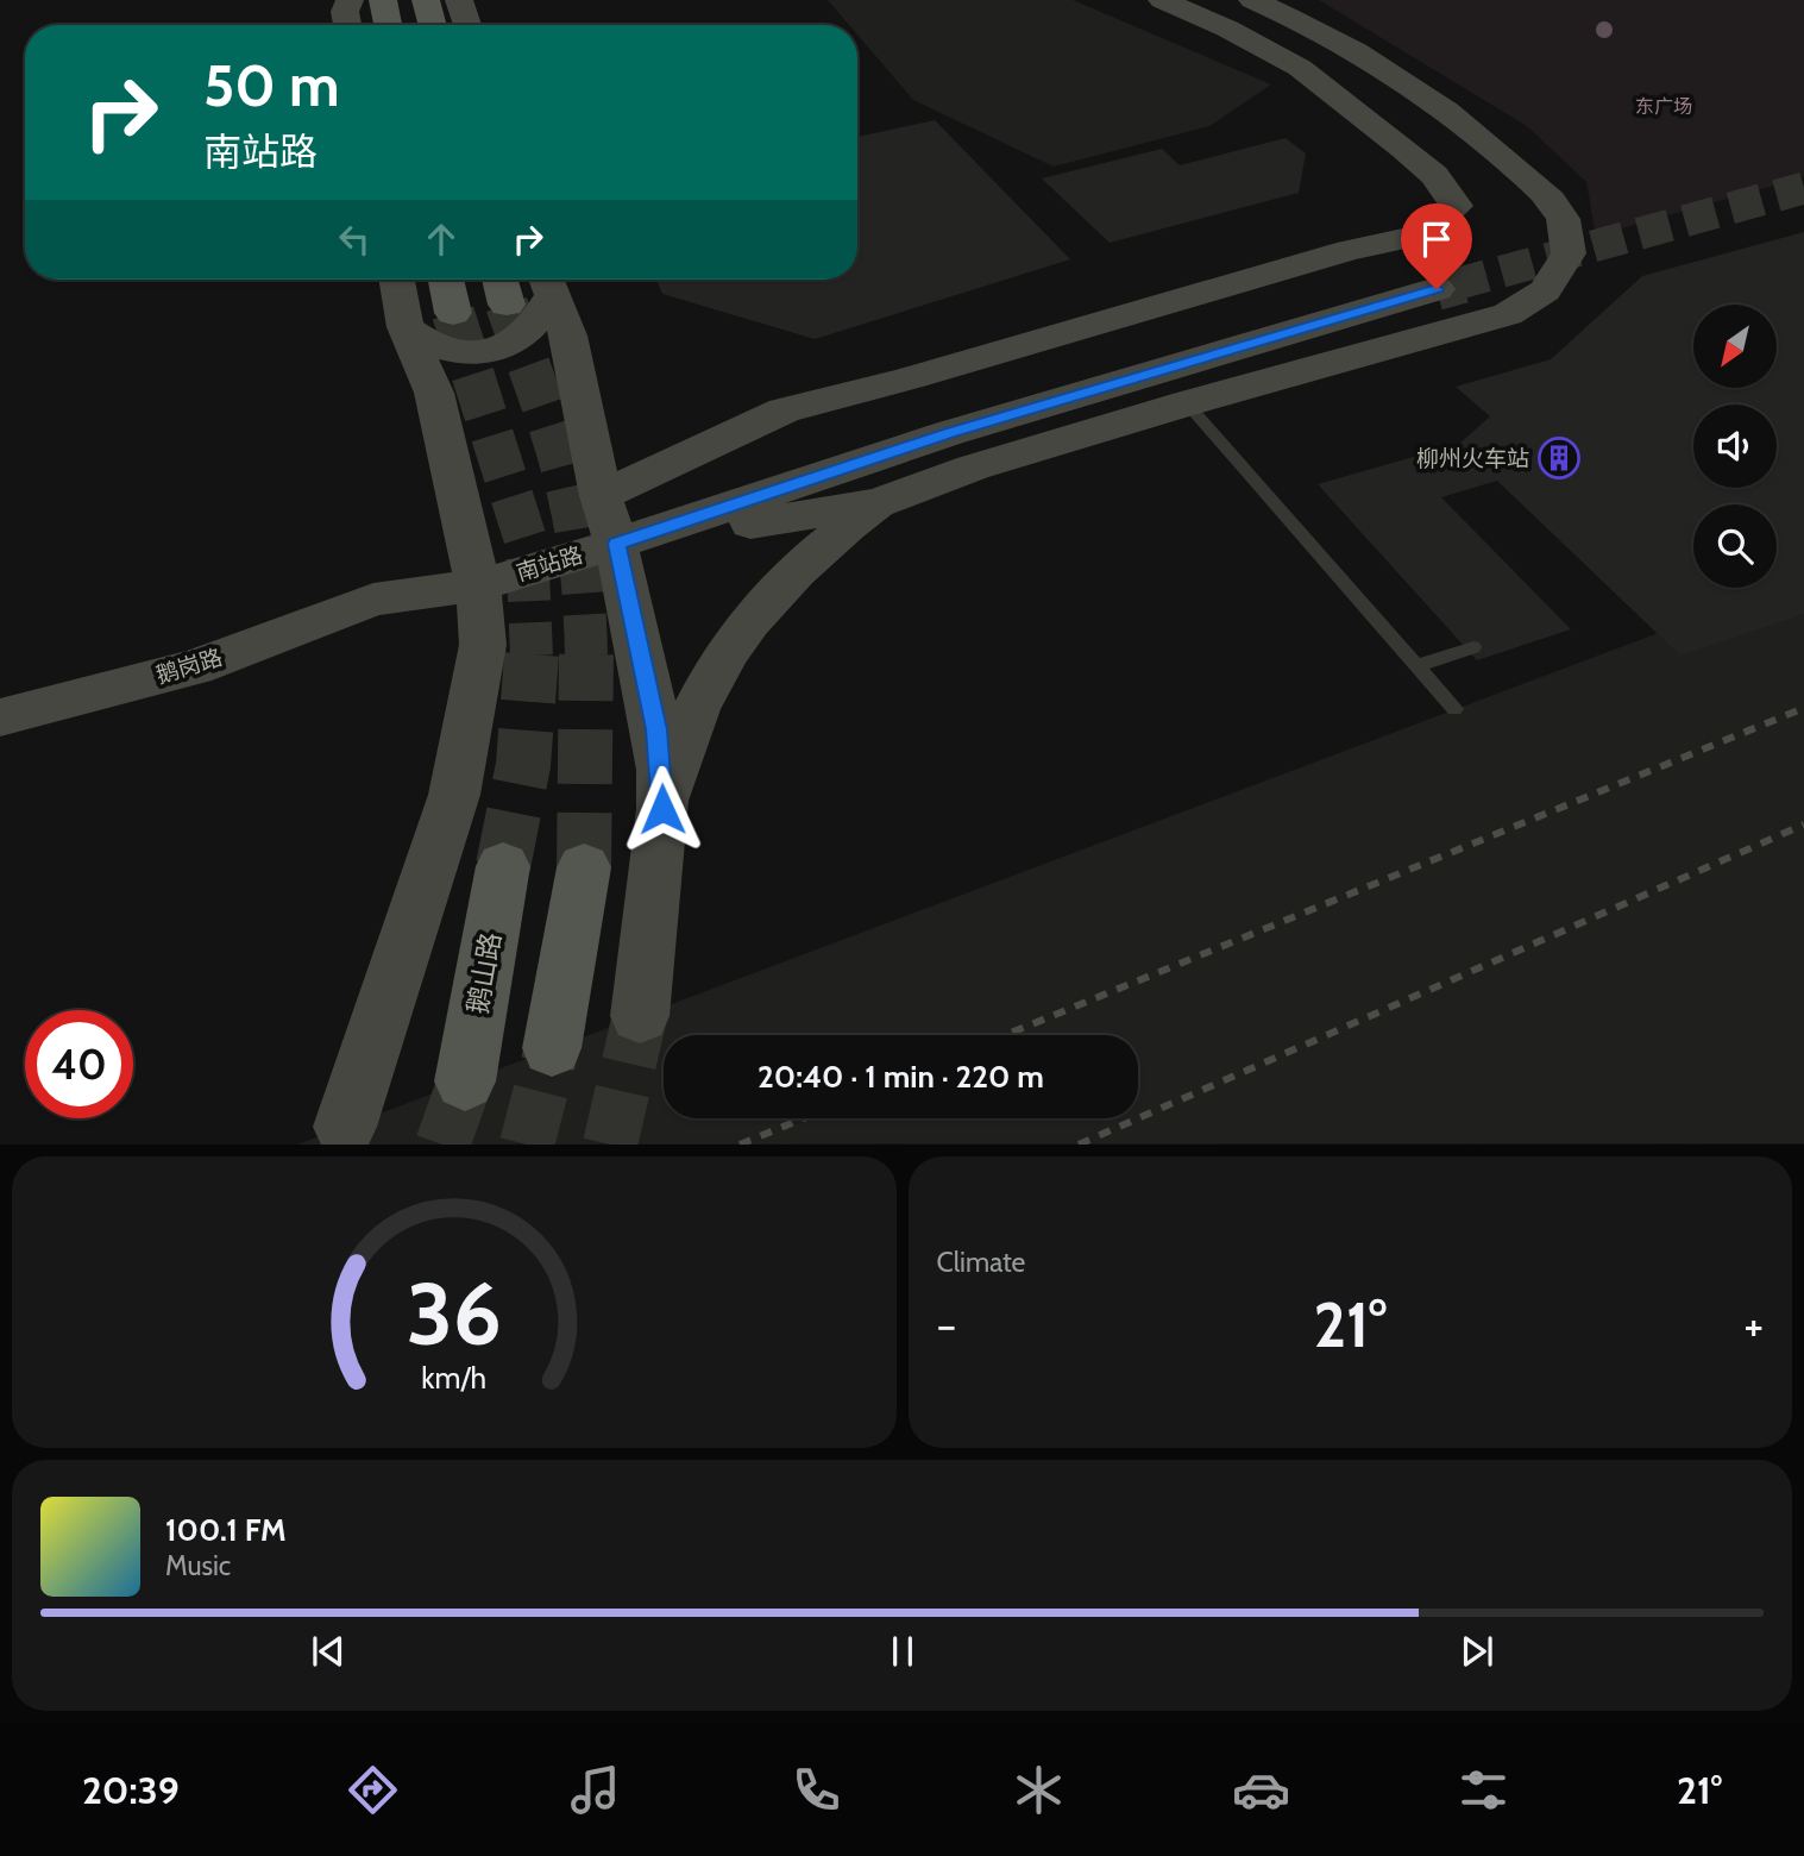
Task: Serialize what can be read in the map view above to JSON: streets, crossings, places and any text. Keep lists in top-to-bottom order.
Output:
{
  "streets": {
    "main road": ["鹅山路"],
    "street": ["南站路", "鹅岗路"]
  },
  "crossings": [
    ["南站路", "鹅岗路"]
  ],
  "parks": ["东广场"],
  "places": {
    "building": ["柳州火车站"]
  },
  "north": "bottom left",
  "page": {
    "turn": ["50 m", "南站路"],
    "limit": "40",
    "trip": "20:40 · 1 min · 220 m",
    "tile": "Climate",
    "heat": ["−", "21°", "+"],
    "song": ["100.1 FM", "Music"],
    "tabs": ["20:39", "21°"],
    "gauge": ["36", "km/h"]
  }
}
